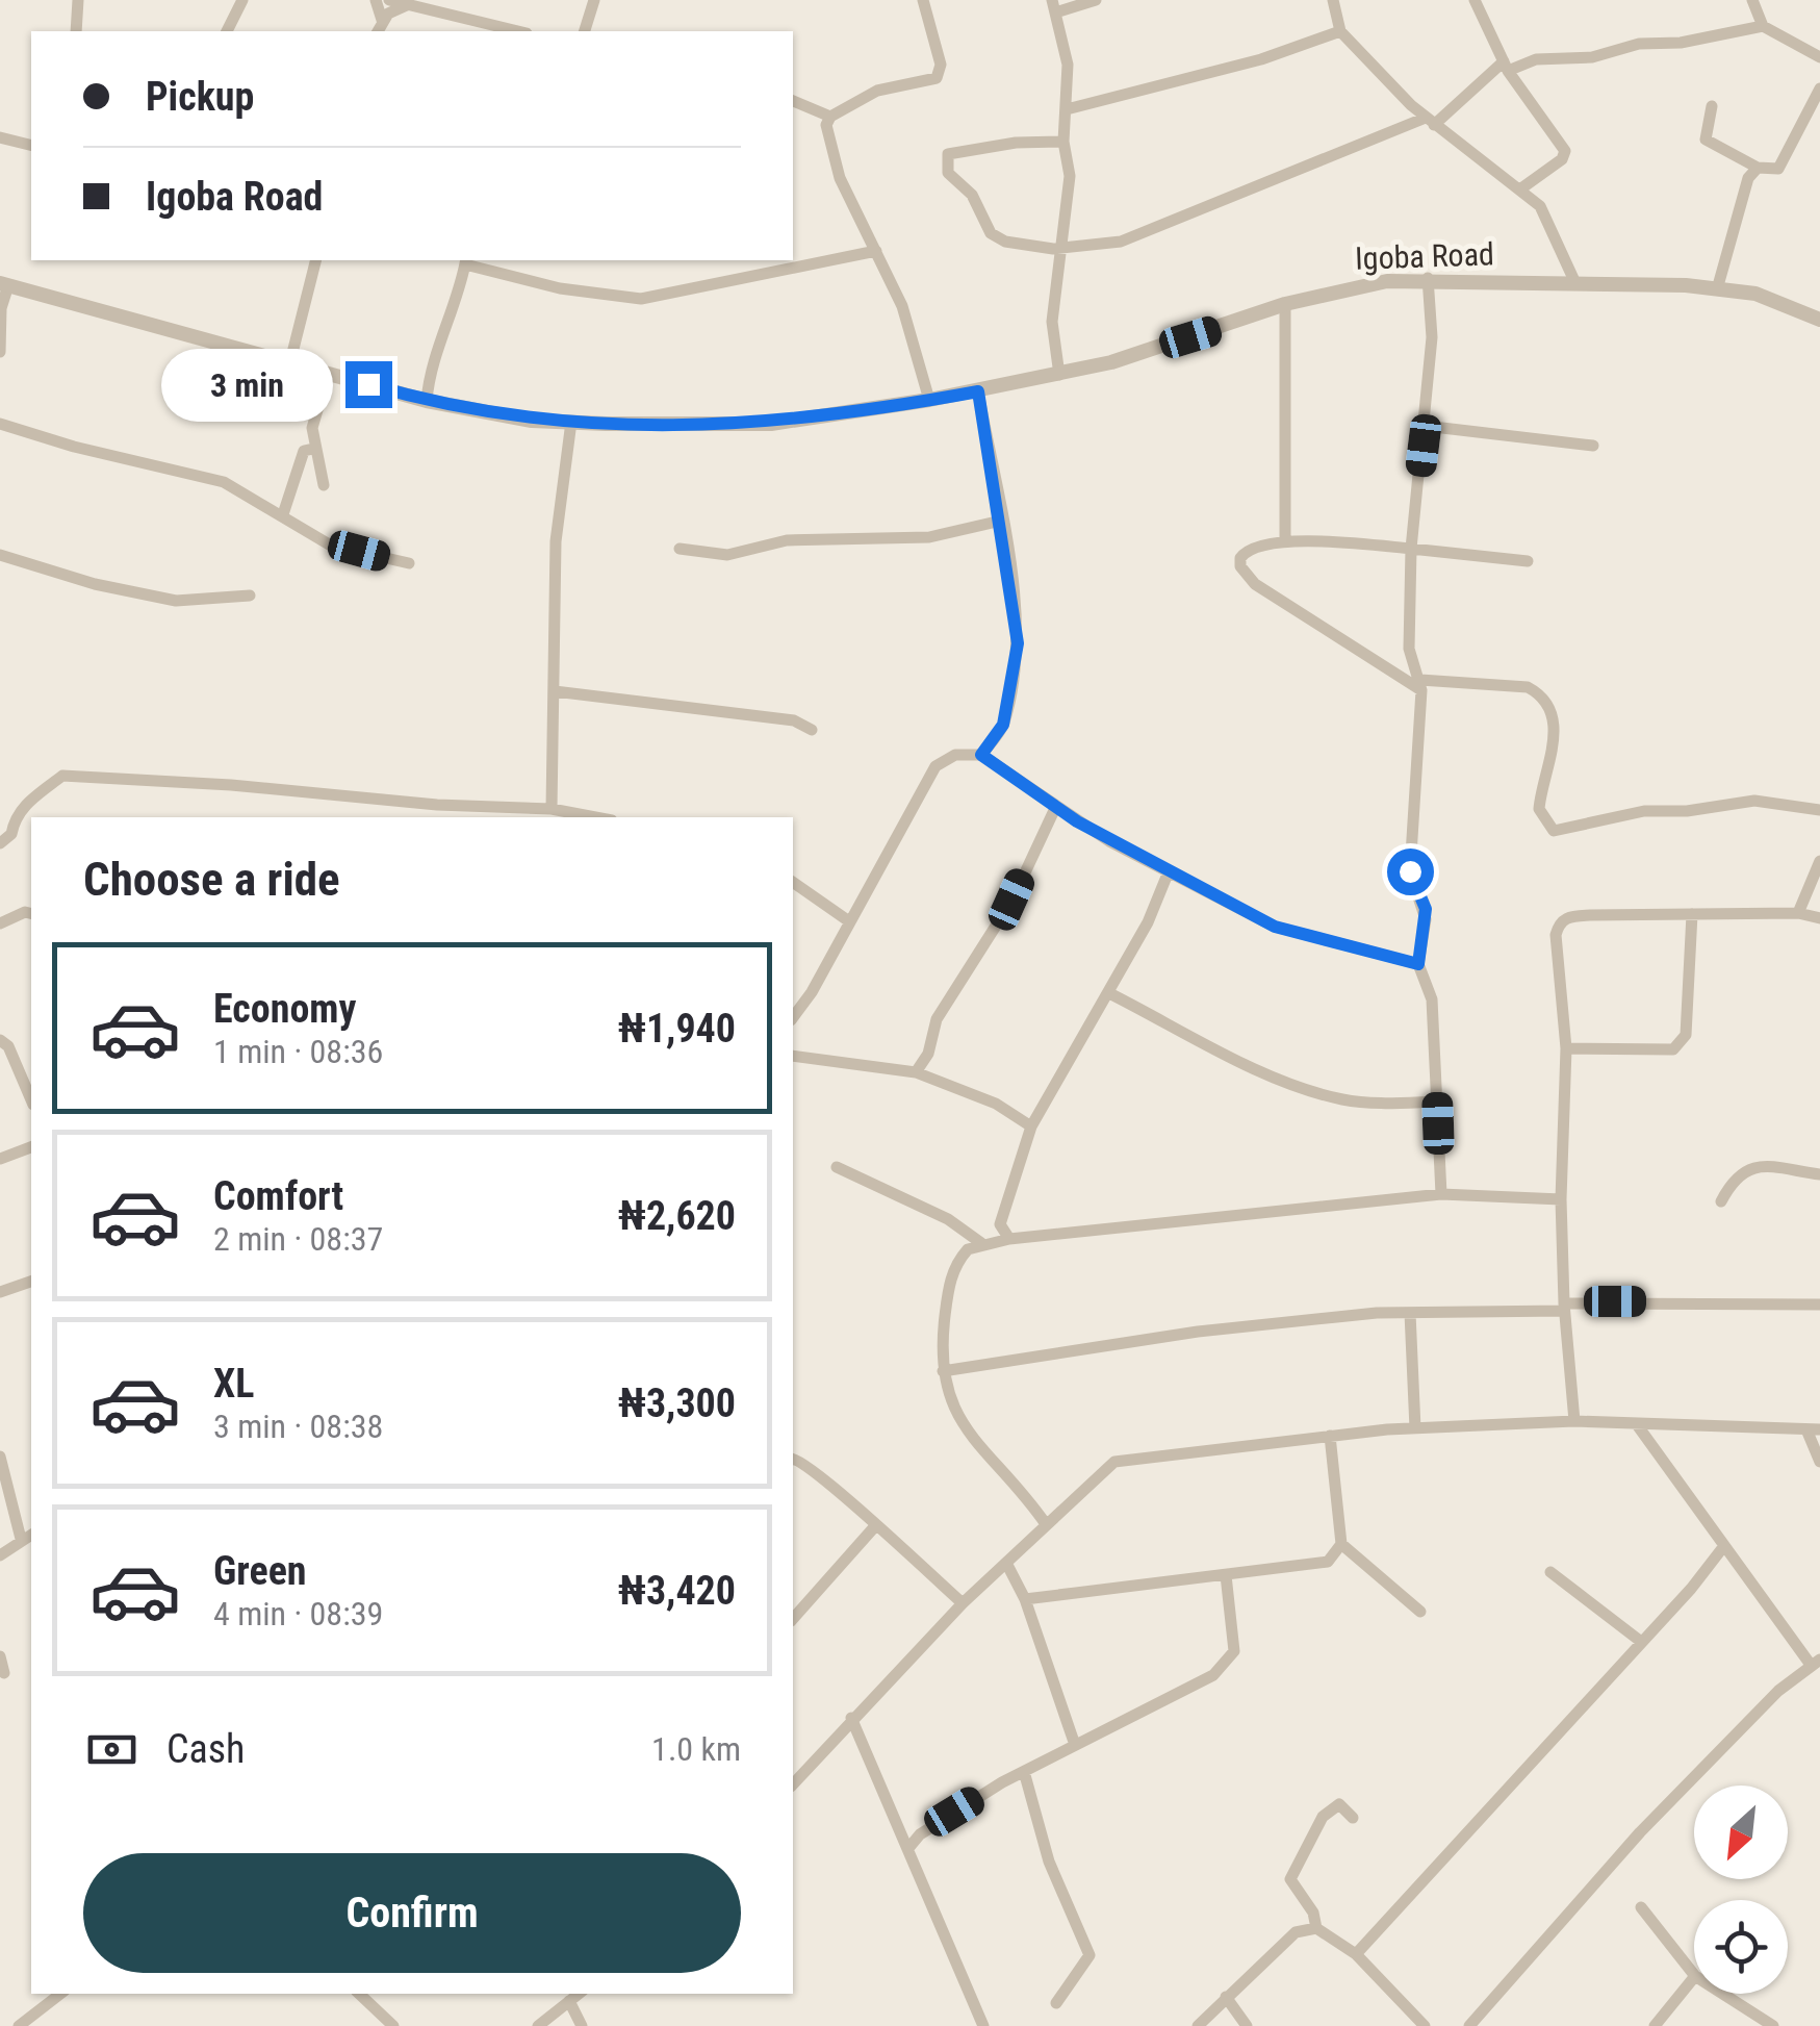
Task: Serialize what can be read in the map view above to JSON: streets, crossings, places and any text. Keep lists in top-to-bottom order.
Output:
{
  "streets": {
    "street": ["Igoba Road"]
  },
  "north": "bottom left",
  "page": {
    "banner": ["Pickup", "Igoba Road"],
    "bubble": "3 min",
    "heading": "Choose a ride",
    "list": [
      {
        "name": "Economy",
        "note": "1 min · 08:36",
        "value": "₦1,940"
      },
      {
        "name": "Comfort",
        "note": "2 min · 08:37",
        "value": "₦2,620"
      },
      {
        "name": "XL",
        "note": "3 min · 08:38",
        "value": "₦3,300"
      },
      {
        "name": "Green",
        "note": "4 min · 08:39",
        "value": "₦3,420"
      }
    ],
    "pay": ["Cash", "1.0 km"],
    "buttons": "Confirm"
  }
}
